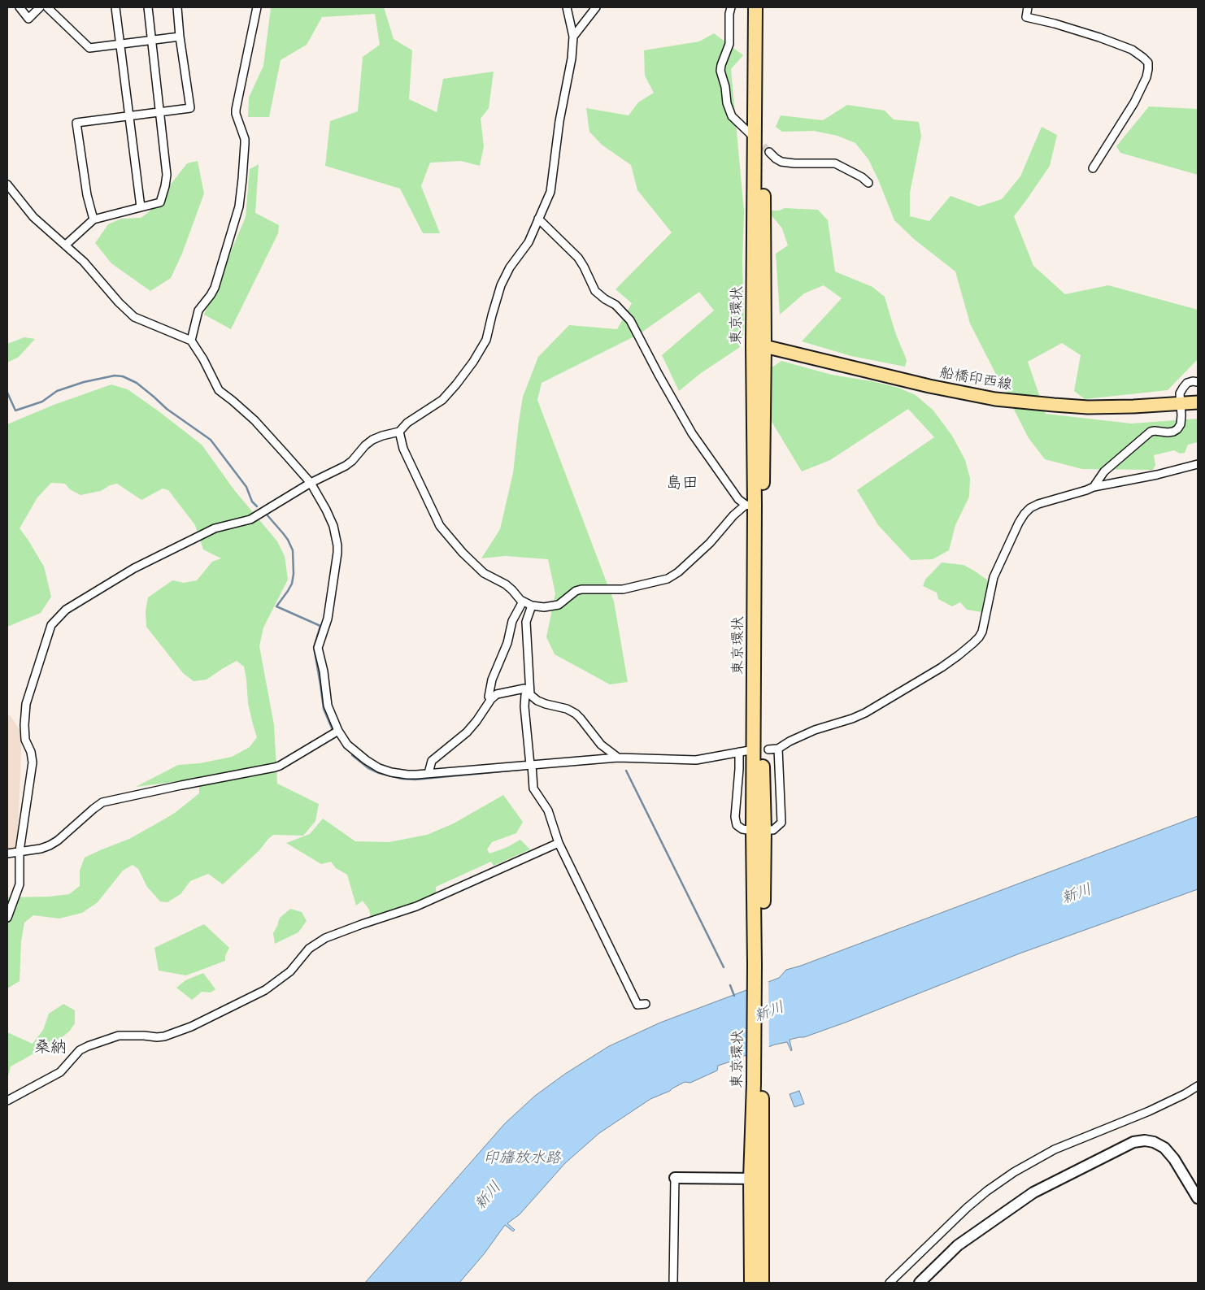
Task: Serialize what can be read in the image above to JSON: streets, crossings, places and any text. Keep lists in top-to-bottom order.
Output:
{
  "streets": {
    "highway": ["東京環状"],
    "main road": ["船橋印西線"]
  },
  "crossings": [
    ["東京環状", "船橋印西線"]
  ],
  "districts": ["島田", "桑納"],
  "water": ["新川", "印旛放水路"]
}
